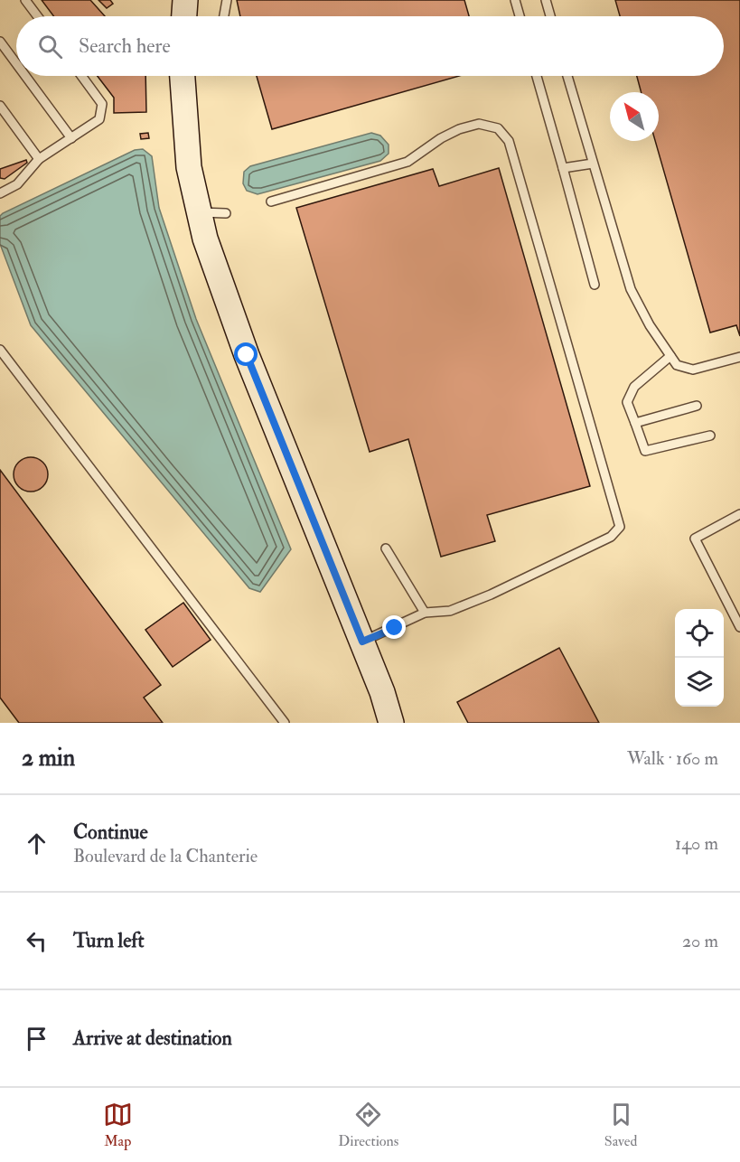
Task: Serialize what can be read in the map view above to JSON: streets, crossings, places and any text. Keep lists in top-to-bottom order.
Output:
{
  "north": "top left",
  "page": {
    "search": "Search here",
    "heading": ["2 min", "Walk · 160 m"],
    "list": [
      ["Continue", "Boulevard de la Chanterie", "140 m"],
      ["Turn left", "20 m"],
      "Arrive at destination"
    ],
    "nav": ["Map", "Directions", "Saved"]
  }
}
